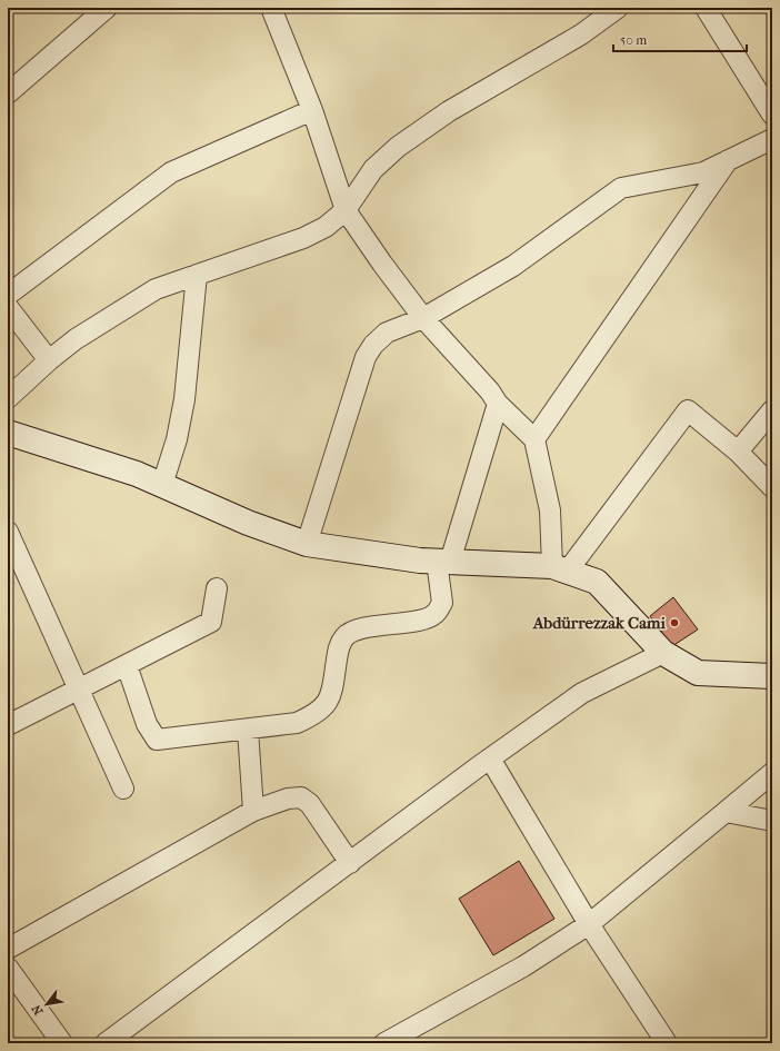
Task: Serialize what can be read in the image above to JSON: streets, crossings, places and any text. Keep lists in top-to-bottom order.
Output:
{
  "places": ["Abdürrezzak Cami"],
  "scale_bar": "50 m",
  "north": "bottom left"
}
